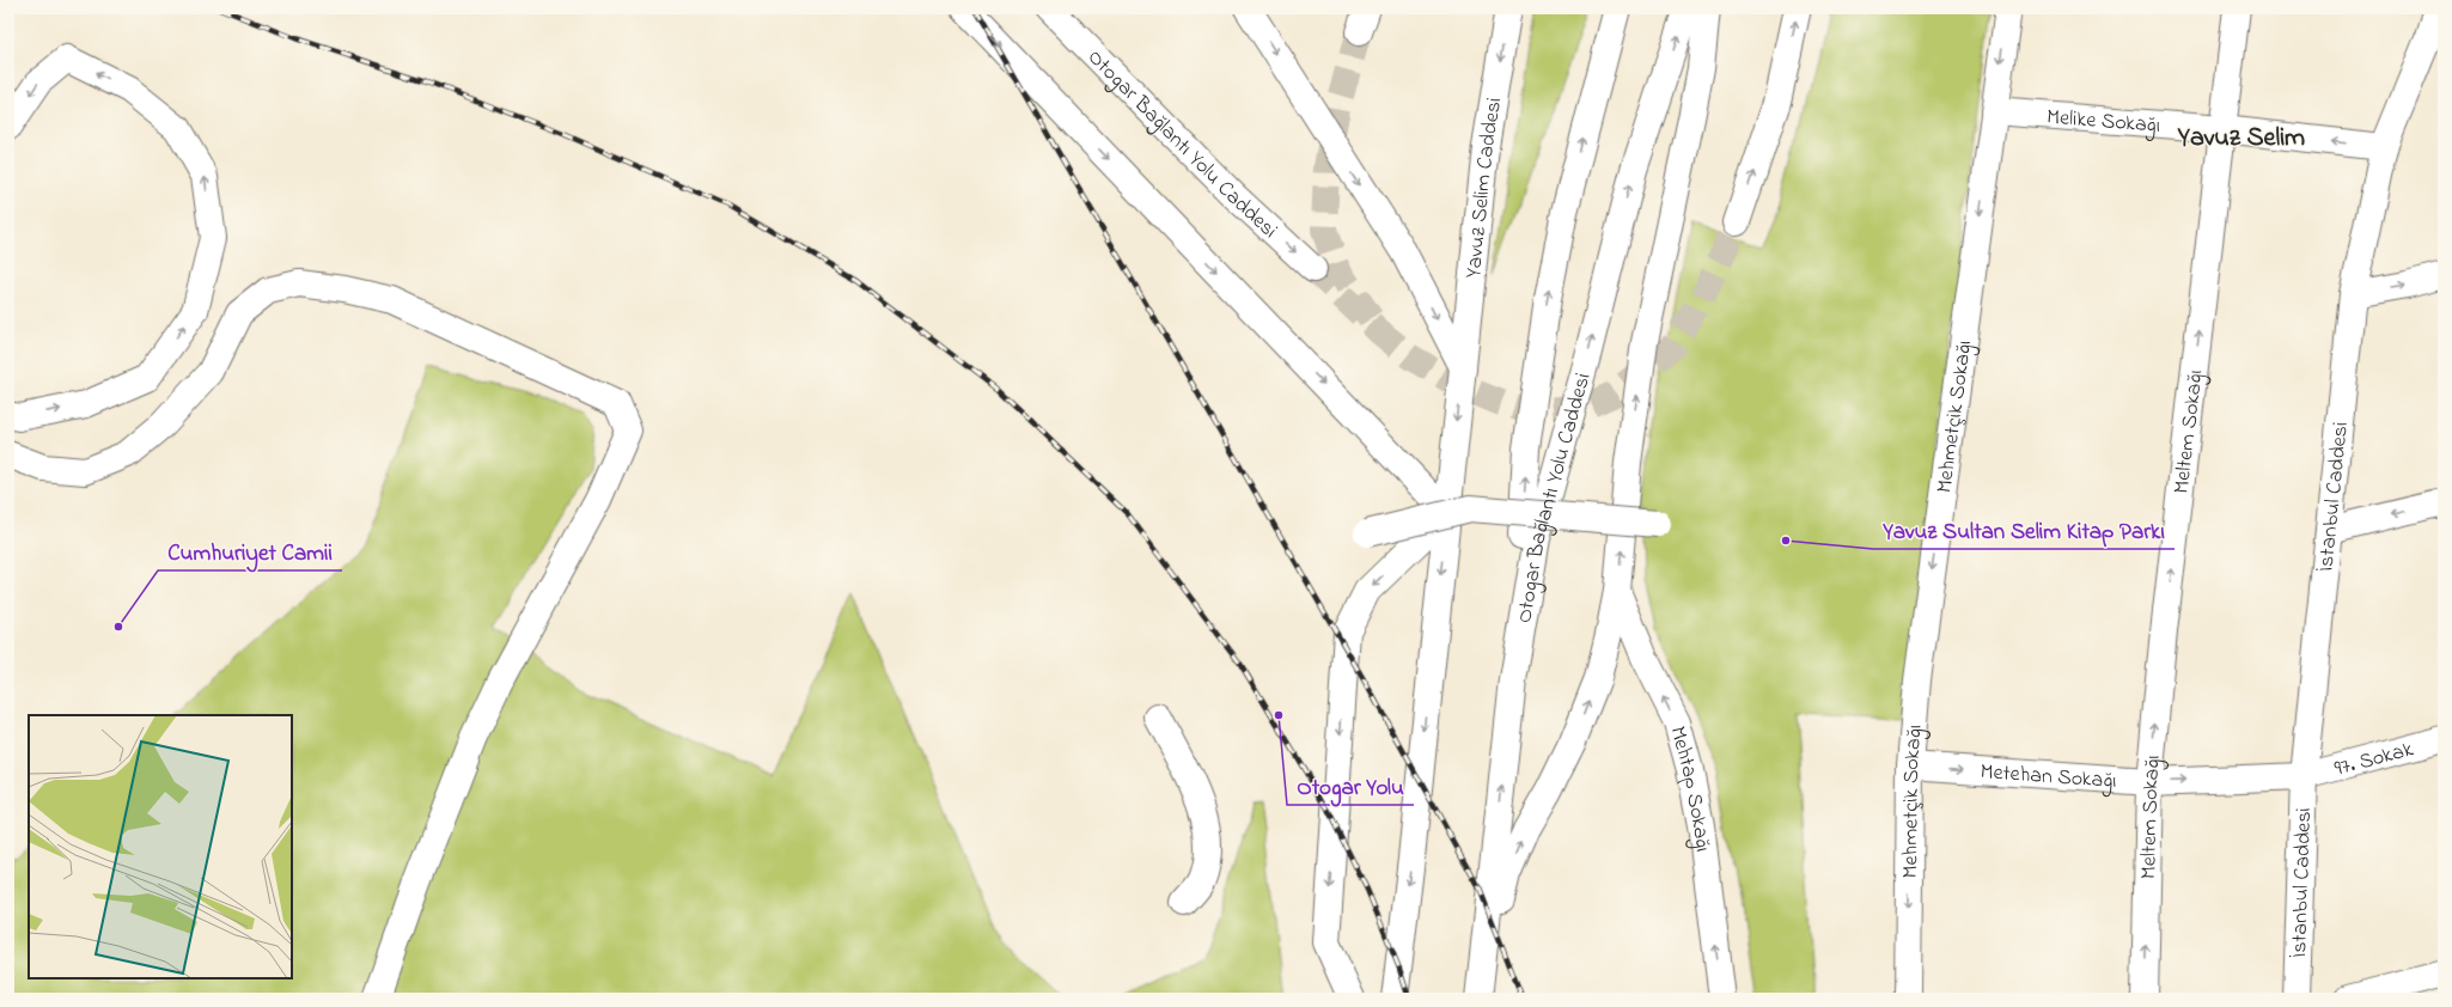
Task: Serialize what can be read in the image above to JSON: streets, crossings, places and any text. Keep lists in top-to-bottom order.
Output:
{
  "streets": {
    "main road": [
      "Melike Sokağı",
      "Otogar Bağlantı Yolu Caddesi",
      "Yavuz Selim Caddesi",
      "Mehmetçik Sokağı",
      "Meltem Sokağı",
      "İstanbul Caddesi",
      "97. Sokak",
      "Metehan Sokağı",
      "Mehtap Sokağı"
    ]
  },
  "crossings": [
    ["Melike Sokağı", "Mehmetçik Sokağı"],
    ["Melike Sokağı", "Meltem Sokağı"],
    ["Melike Sokağı", "İstanbul Caddesi"],
    ["Mehmetçik Sokağı", "Metehan Sokağı"],
    ["Meltem Sokağı", "Metehan Sokağı"],
    ["İstanbul Caddesi", "97. Sokak"],
    ["İstanbul Caddesi", "Metehan Sokağı"],
    ["97. Sokak", "Metehan Sokağı"]
  ],
  "one_way": [
    "Melike Sokağı",
    "Mehmetçik Sokağı",
    "Meltem Sokağı",
    "Metehan Sokağı",
    "Mehtap Sokağı"
  ],
  "districts": ["Yavuz Selim"],
  "places": ["Yavuz Sultan Selim Kitap Parkı", "Cumhuriyet Camii", "Otogar Yolu"]
}
